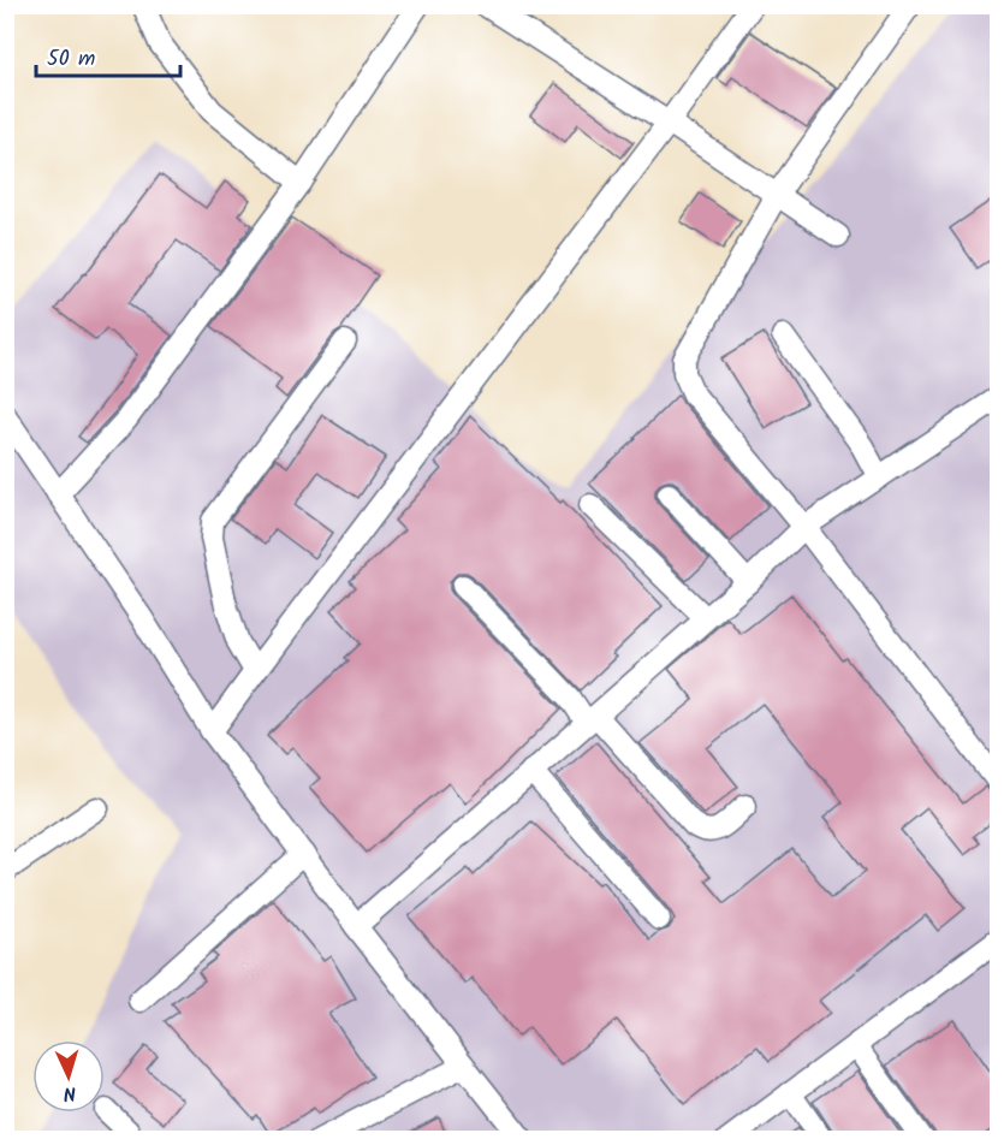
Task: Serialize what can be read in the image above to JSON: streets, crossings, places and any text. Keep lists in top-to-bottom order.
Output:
{
  "scale_bar": "50 m",
  "north": "bottom"
}
